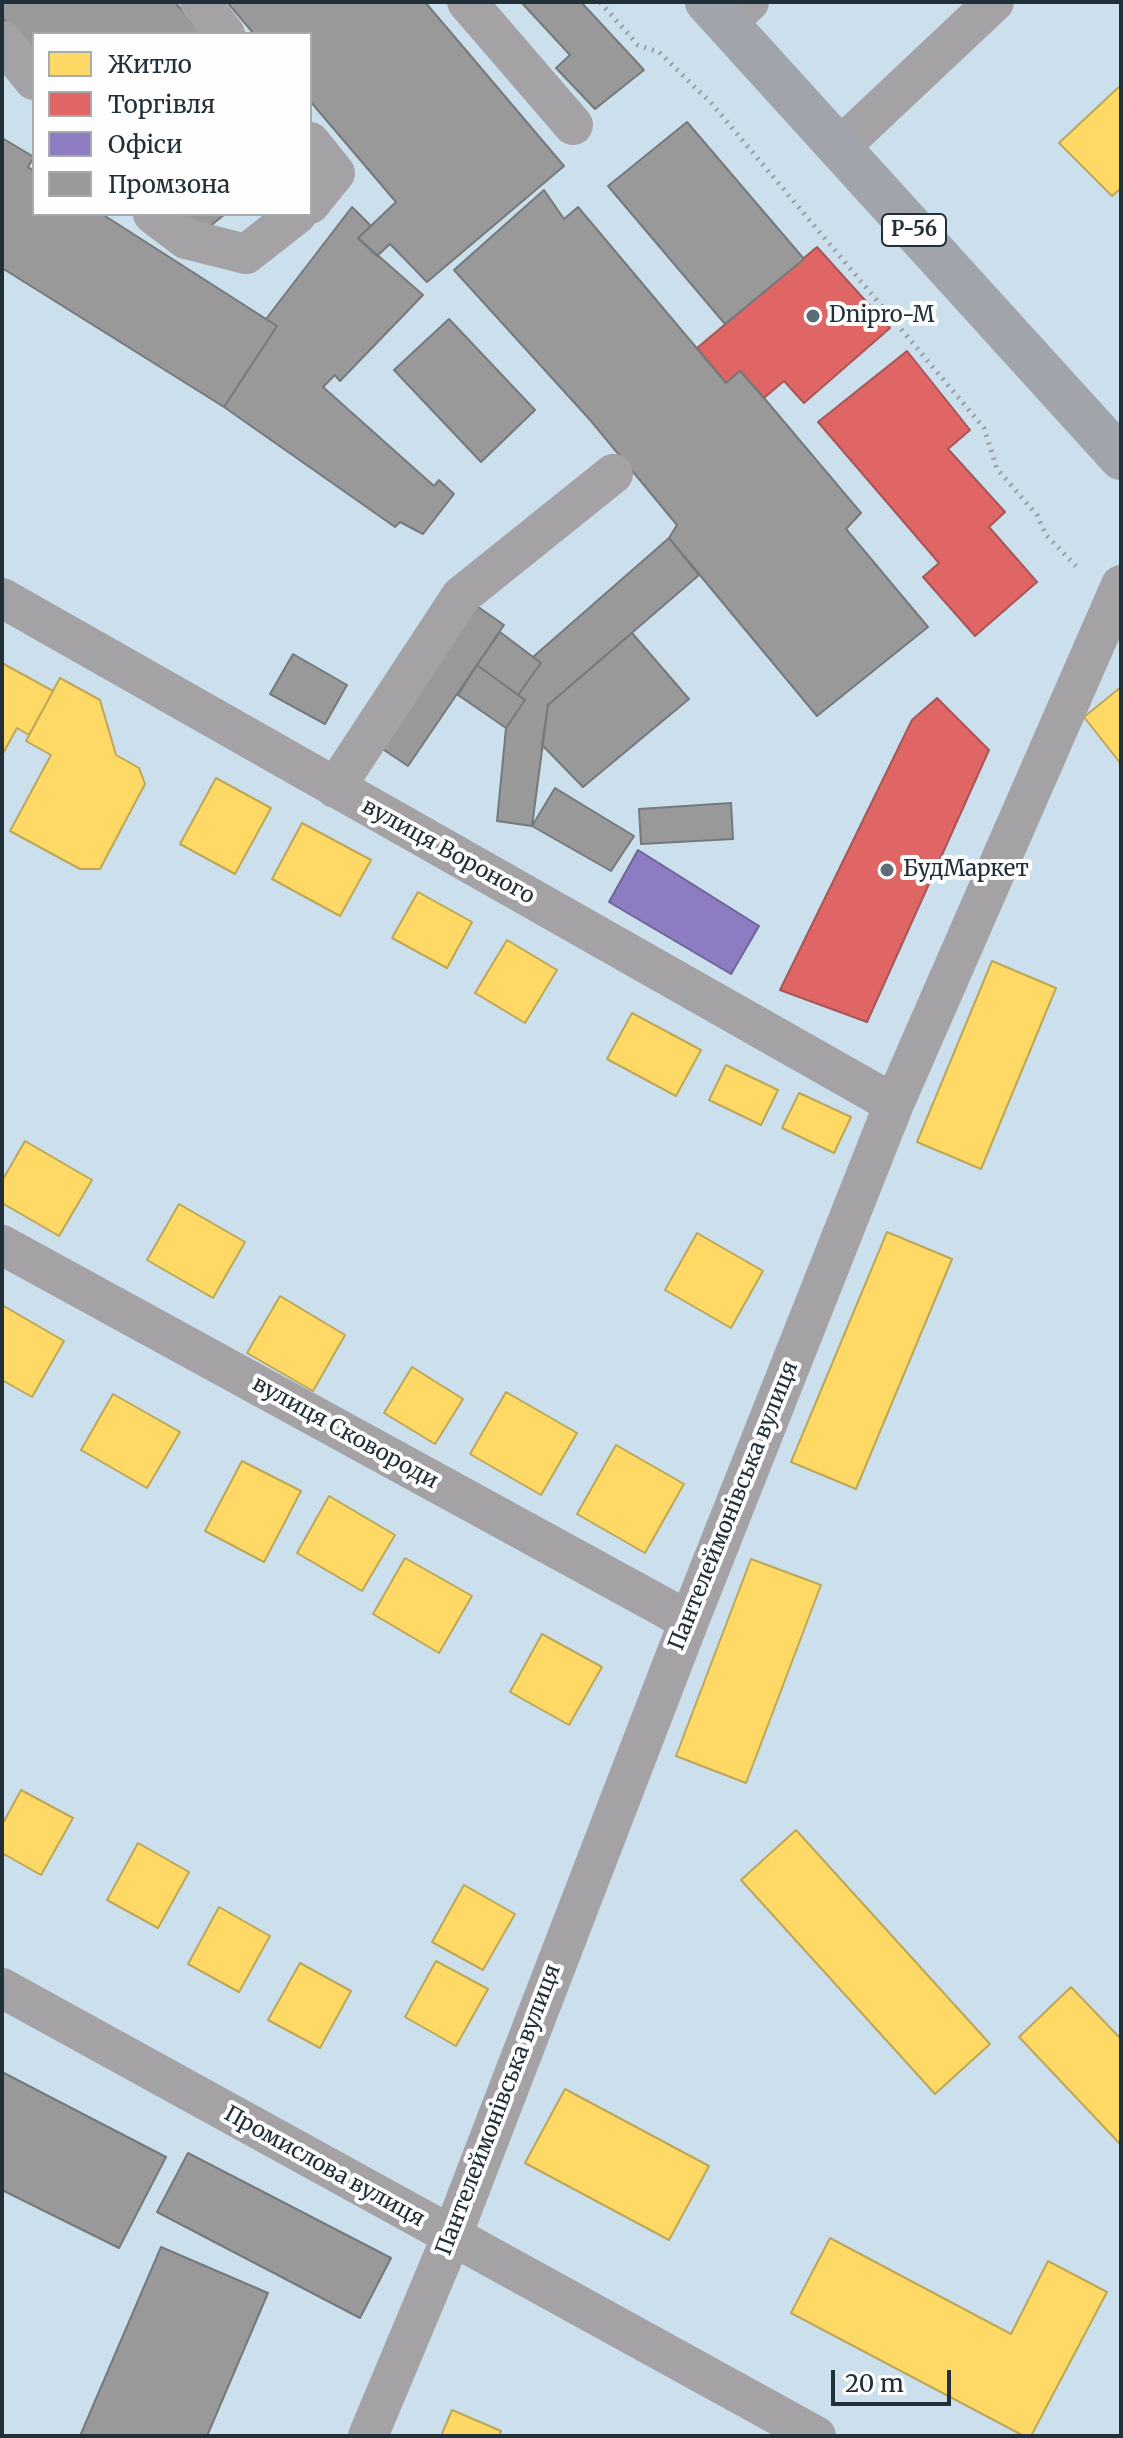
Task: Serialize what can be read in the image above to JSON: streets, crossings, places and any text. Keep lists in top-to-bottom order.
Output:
{
  "streets": {
    "main road": ["Р-56"],
    "street": [
      "вулиця Вороного",
      "вулиця Сковороди",
      "Пантелеймонівська вулиця",
      "Промислова вулиця"
    ]
  },
  "crossings": [
    ["вулиця Вороного", "Пантелеймонівська вулиця"],
    ["вулиця Сковороди", "Пантелеймонівська вулиця"],
    ["Пантелеймонівська вулиця", "Промислова вулиця"]
  ],
  "places": ["Dnipro-M", "БудМаркет"],
  "legend": [
    "Житло",
    "Торгівля",
    "Офіси",
    "Промзона"
  ],
  "scale_bar": "20 m"
}
